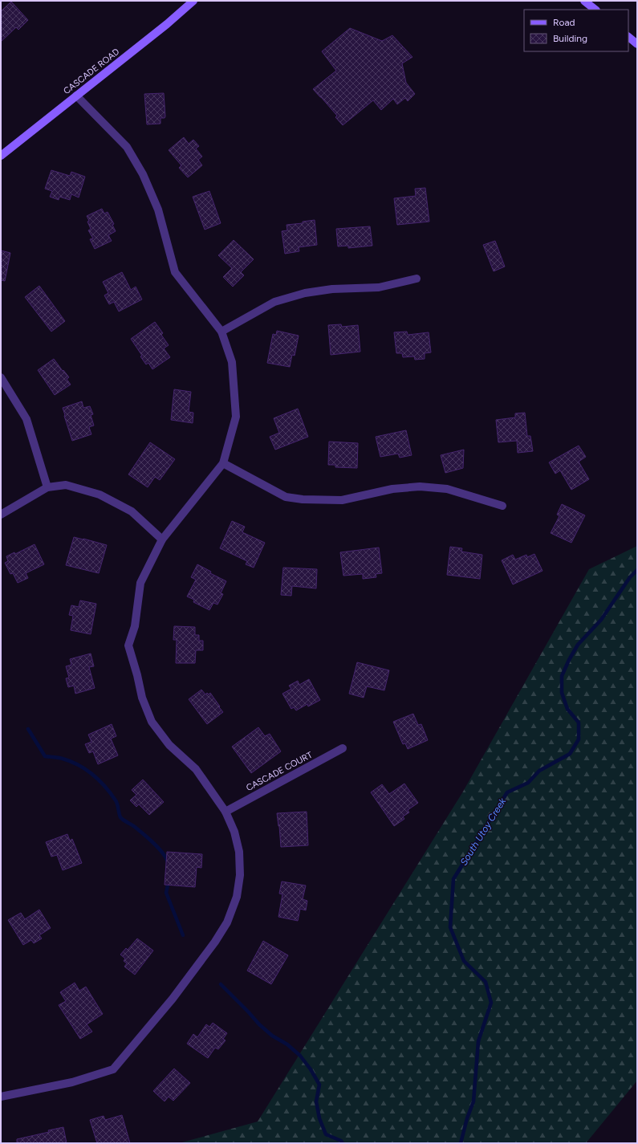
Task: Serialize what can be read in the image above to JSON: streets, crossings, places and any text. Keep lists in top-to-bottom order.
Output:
{
  "streets": {
    "main road": ["CASCADE ROAD"],
    "street": ["CASCADE COURT"]
  },
  "water": ["South Utoy Creek"],
  "legend": ["Road", "Building"]
}
